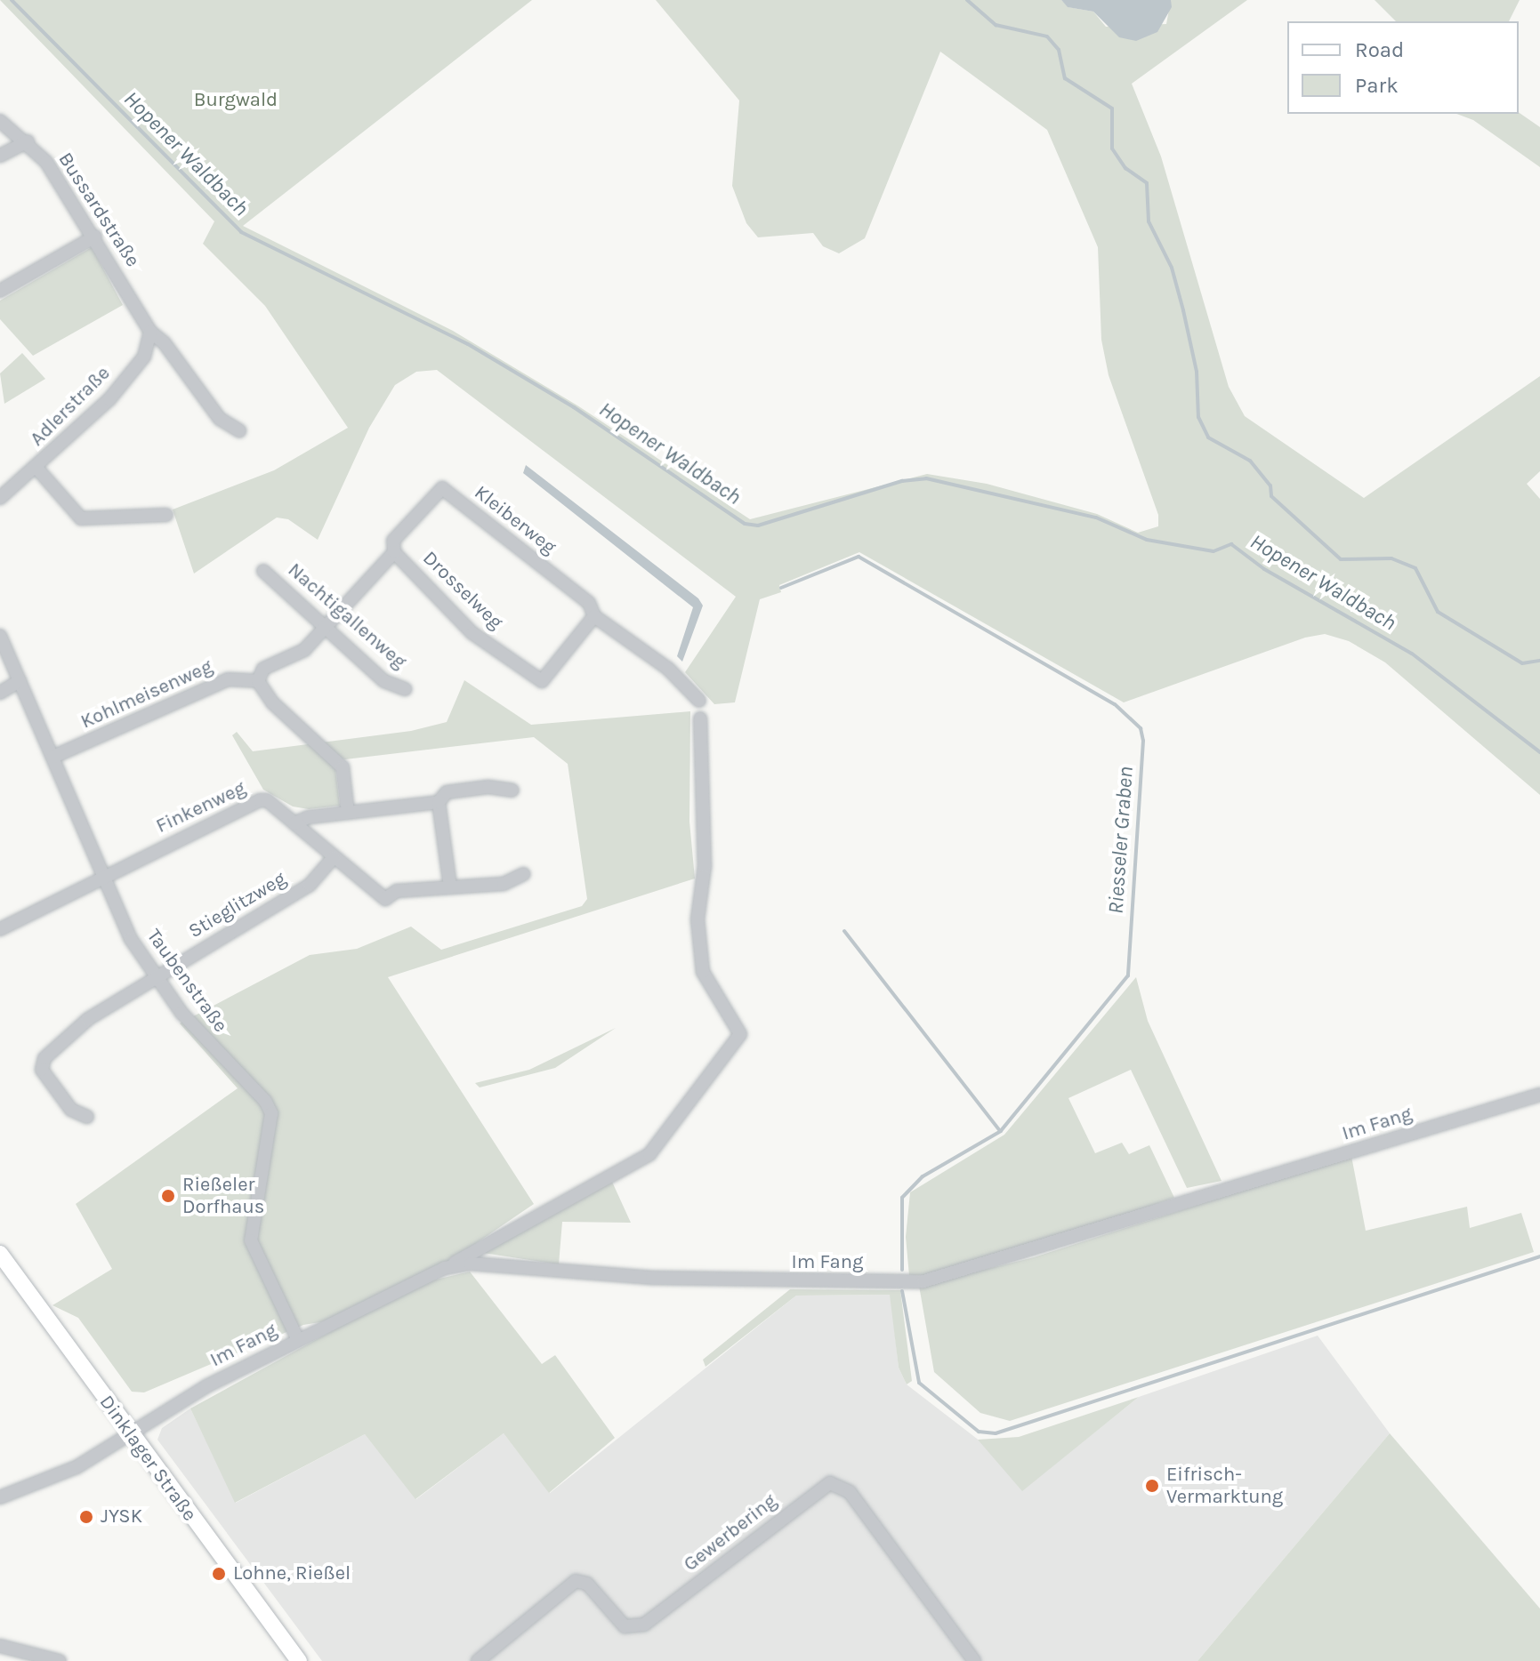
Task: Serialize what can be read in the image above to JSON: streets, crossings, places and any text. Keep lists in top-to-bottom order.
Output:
{
  "streets": {
    "main road": ["Dinklager Straße"],
    "street": [
      "Bussardstraße",
      "Adlerstraße",
      "Kleiberweg",
      "Drosselweg",
      "Nachtigallenweg",
      "Kohlmeisenweg",
      "Finkenweg",
      "Stieglitzweg",
      "Taubenstraße",
      "Im Fang",
      "Gewerbering"
    ]
  },
  "crossings": [
    ["Bussardstraße", "Adlerstraße"],
    ["Kleiberweg", "Drosselweg"],
    ["Kleiberweg", "Nachtigallenweg"],
    ["Kohlmeisenweg", "Taubenstraße"],
    ["Finkenweg", "Taubenstraße"],
    ["Stieglitzweg", "Taubenstraße"],
    ["Taubenstraße", "Im Fang"],
    ["Im Fang", "Dinklager Straße"]
  ],
  "water": ["Hopener Waldbach", "Riesseler Graben"],
  "parks": ["Burgwald"],
  "places": [
    "Rießeler Dorfhaus",
    "Eifrisch- Vermarktung",
    "JYSK",
    "Lohne, Rießel"
  ],
  "legend": ["Road", "Park"]
}
